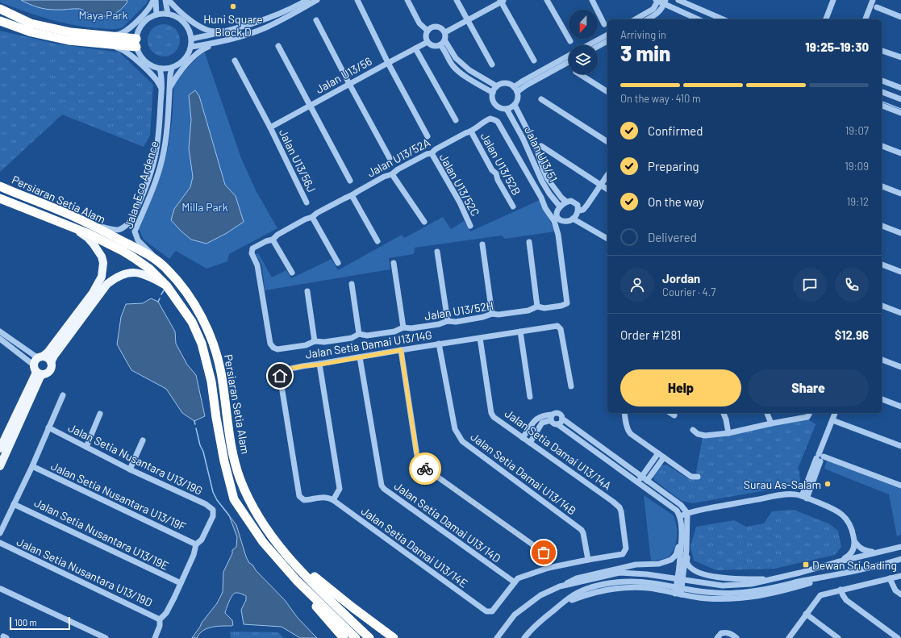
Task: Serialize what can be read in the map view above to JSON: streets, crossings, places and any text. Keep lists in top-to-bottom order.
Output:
{
  "streets": {
    "highway": ["Persiaran Setia Alam"],
    "street": [
      "Jalan U13/56",
      "Jalan U13/51",
      "Jalan U13/52A",
      "Jalan U13/56J",
      "Jalan U13/52B",
      "Jalan Eco Ardence",
      "Jalan U13/52C",
      "Jalan U13/52H",
      "Jalan Setia Damai U13/14G",
      "Jalan Setia Damai U13/14A",
      "Jalan Setia Nusantara U13/19G",
      "Jalan Setia Damai U13/14B",
      "Jalan Setia Nusantara U13/19F",
      "Jalan Setia Damai U13/14D",
      "Jalan Setia Nusantara U13/19E",
      "Jalan Setia Damai U13/14E",
      "Jalan Setia Nusantara U13/19D"
    ]
  },
  "crossings": [
    ["Jalan U13/56", "Jalan U13/56J"],
    ["Jalan U13/51", "Jalan U13/52A"],
    ["Jalan U13/51", "Jalan U13/52H"],
    ["Jalan U13/52A", "Jalan U13/52B"],
    ["Jalan U13/52A", "Jalan U13/52C"],
    ["Jalan U13/52A", "Jalan U13/52H"],
    ["Jalan Eco Ardence", "Persiaran Setia Alam"],
    ["Jalan Setia Damai U13/14G", "Jalan Setia Damai U13/14A"],
    ["Jalan Setia Damai U13/14G", "Jalan Setia Damai U13/14B"],
    ["Jalan Setia Damai U13/14G", "Jalan Setia Damai U13/14D"],
    ["Jalan Setia Damai U13/14G", "Jalan Setia Damai U13/14E"],
    ["Jalan Setia Damai U13/14A", "Jalan Setia Damai U13/14B"],
    ["Jalan Setia Nusantara U13/19G", "Jalan Setia Nusantara U13/19F"],
    ["Jalan Setia Damai U13/14D", "Jalan Setia Damai U13/14E"]
  ],
  "parks": ["Maya Park", "Milla Park"],
  "places": {
    "other": ["Huni Square Block D", "Surau As-Salam"],
    "transit": ["Dewan Sri Gading"]
  },
  "scale_bar": "100 m",
  "north": "bottom",
  "page": {
    "heading": ["3 min", "Arriving in", "19:25–19:30"],
    "panel": [
      "Jordan",
      "Courier · 4.7",
      "Order #1281",
      "$12.96"
    ],
    "bar": "On the way · 410 m",
    "list": [
      ["Confirmed", "19:07"],
      ["Preparing", "19:09"],
      ["On the way", "19:12"],
      "Delivered"
    ],
    "buttons": ["Help", "Share"],
    "scale": "100 m"
  }
}
